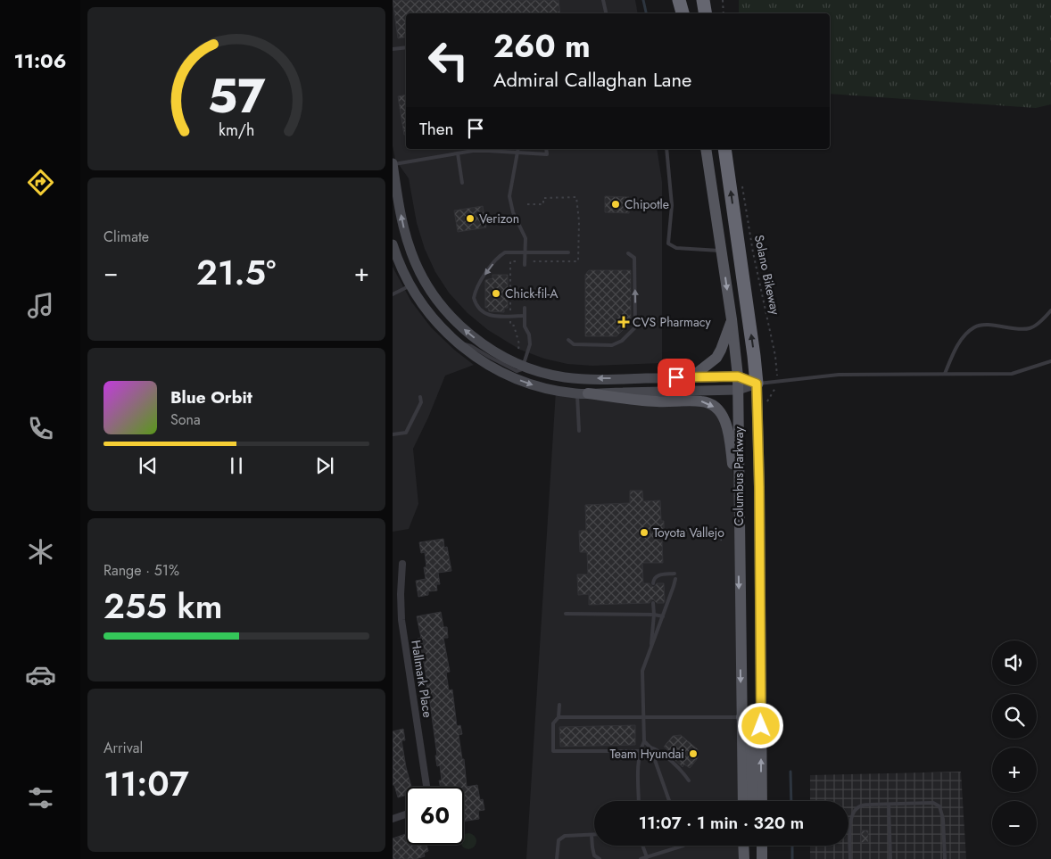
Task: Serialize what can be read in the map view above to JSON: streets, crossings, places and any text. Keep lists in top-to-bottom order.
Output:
{
  "streets": {
    "highway": ["Columbus Parkway"],
    "street": ["Hallmark Place"],
    "path": ["Solano Bikeway"]
  },
  "places": {
    "other": [
      "Chipotle",
      "Verizon",
      "Chick-fil-A",
      "Toyota Vallejo",
      "Team Hyundai"
    ],
    "health": ["CVS Pharmacy"]
  },
  "page": {
    "tabs": "11:06",
    "turn": ["260 m", "Admiral Callaghan Lane"],
    "then": "Then",
    "tile": [
      "Climate",
      ["Range · 51%", "255 km"],
      ["Arrival", "11:07"]
    ],
    "heat": ["−", "21.5°", "+"],
    "song": ["Blue Orbit", "Sona"],
    "map_buttons": ["+", "−"],
    "limit": "60",
    "trip": "11:07 · 1 min · 320 m",
    "gauge": ["57", "km/h"]
  }
}
